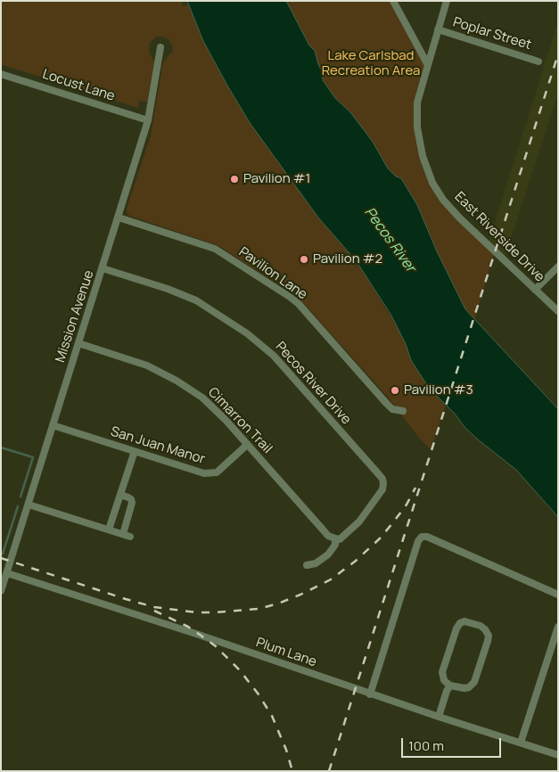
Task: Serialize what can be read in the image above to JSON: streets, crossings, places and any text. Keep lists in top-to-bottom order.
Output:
{
  "streets": {
    "street": [
      "Poplar Street",
      "Locust Lane",
      "East Riverside Drive",
      "Pavilion Lane",
      "Mission Avenue",
      "Pecos River Drive",
      "Cimarron Trail",
      "San Juan Manor",
      "Plum Lane"
    ]
  },
  "crossings": [
    ["Poplar Street", "East Riverside Drive"],
    ["Locust Lane", "Mission Avenue"],
    ["Pavilion Lane", "Mission Avenue"],
    ["Mission Avenue", "Pecos River Drive"],
    ["Mission Avenue", "Cimarron Trail"],
    ["Mission Avenue", "San Juan Manor"],
    ["Mission Avenue", "Plum Lane"],
    ["Pecos River Drive", "Cimarron Trail"],
    ["Cimarron Trail", "San Juan Manor"]
  ],
  "water": ["Pecos River"],
  "parks": ["Lake Carlsbad Recreation Area"],
  "places": ["Pavilion #1", "Pavilion #2", "Pavilion #3"],
  "scale_bar": "100 m"
}
